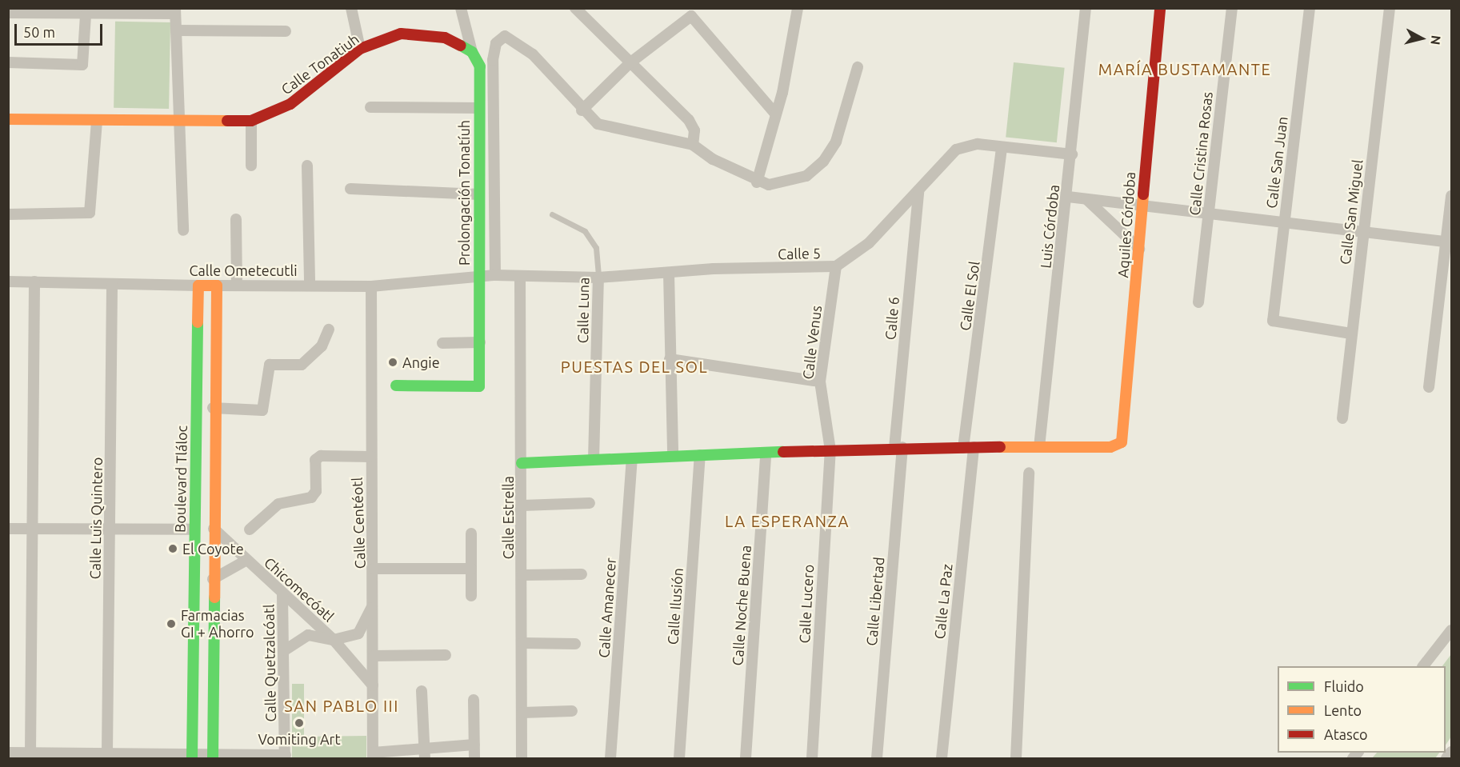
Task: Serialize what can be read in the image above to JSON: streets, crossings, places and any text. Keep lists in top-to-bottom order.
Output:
{
  "streets": {
    "street": [
      "Calle Tonatiuh",
      "Calle Cristina Rosas",
      "Calle San Juan",
      "Prolongación Tonatíuh",
      "Calle San Miguel",
      "Aquiles Córdoba",
      "Luis Córdoba",
      "Calle 5",
      "Calle Ometecutli",
      "Calle El Sol",
      "Calle Luna",
      "Calle 6",
      "Calle Venus",
      "Boulevard Tláloc",
      "Calle Estrella",
      "Calle Luis Quintero",
      "Calle Centéotl",
      "Chicomecóatl",
      "Calle Libertad",
      "Calle La Paz",
      "Calle Lucero",
      "Calle Noche Buena",
      "Calle Ilusión",
      "Calle Amanecer",
      "Calle Quetzalcóatl"
    ]
  },
  "crossings": [
    ["Calle San Juan", "Calle San Miguel"],
    ["Prolongación Tonatíuh", "Calle 5"],
    ["Prolongación Tonatíuh", "Calle Ometecutli"],
    ["Aquiles Córdoba", "Luis Córdoba"],
    ["Luis Córdoba", "Calle 5"],
    ["Calle 5", "Calle Ometecutli"],
    ["Calle 5", "Calle El Sol"],
    ["Calle 5", "Calle Luna"],
    ["Calle 5", "Calle 6"],
    ["Calle 5", "Calle Venus"],
    ["Calle 5", "Calle Estrella"],
    ["Calle Ometecutli", "Boulevard Tláloc"],
    ["Calle Ometecutli", "Calle Luis Quintero"],
    ["Calle Ometecutli", "Calle Centéotl"],
    ["Calle El Sol", "Calle La Paz"],
    ["Calle 6", "Calle Libertad"],
    ["Calle Venus", "Calle Lucero"],
    ["Calle Centéotl", "Chicomecóatl"],
    ["Chicomecóatl", "Calle Quetzalcóatl"]
  ],
  "districts": [
    "MARÍA BUSTAMANTE",
    "PUESTAS DEL SOL",
    "LA ESPERANZA",
    "SAN PABLO III"
  ],
  "places": [
    "Angie",
    "El Coyote",
    "Farmacias GI + Ahorro",
    "Vomiting Art"
  ],
  "legend": ["Fluido", "Lento", "Atasco"],
  "scale_bar": "50 m",
  "north": "right"
}
